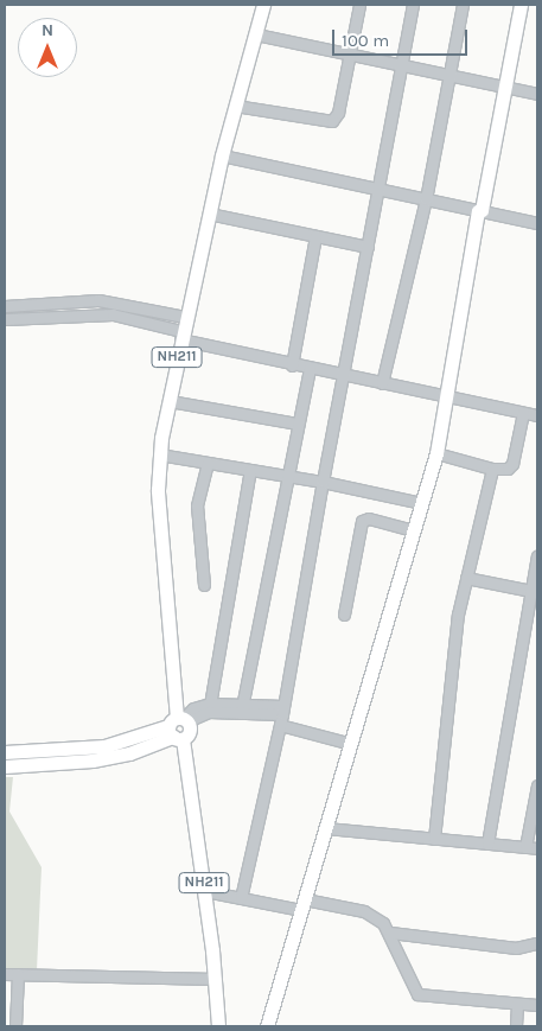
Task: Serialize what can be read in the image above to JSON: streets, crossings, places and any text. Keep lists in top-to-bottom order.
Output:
{
  "streets": {
    "main road": ["NH211"]
  },
  "scale_bar": "100 m",
  "north": "top"
}
